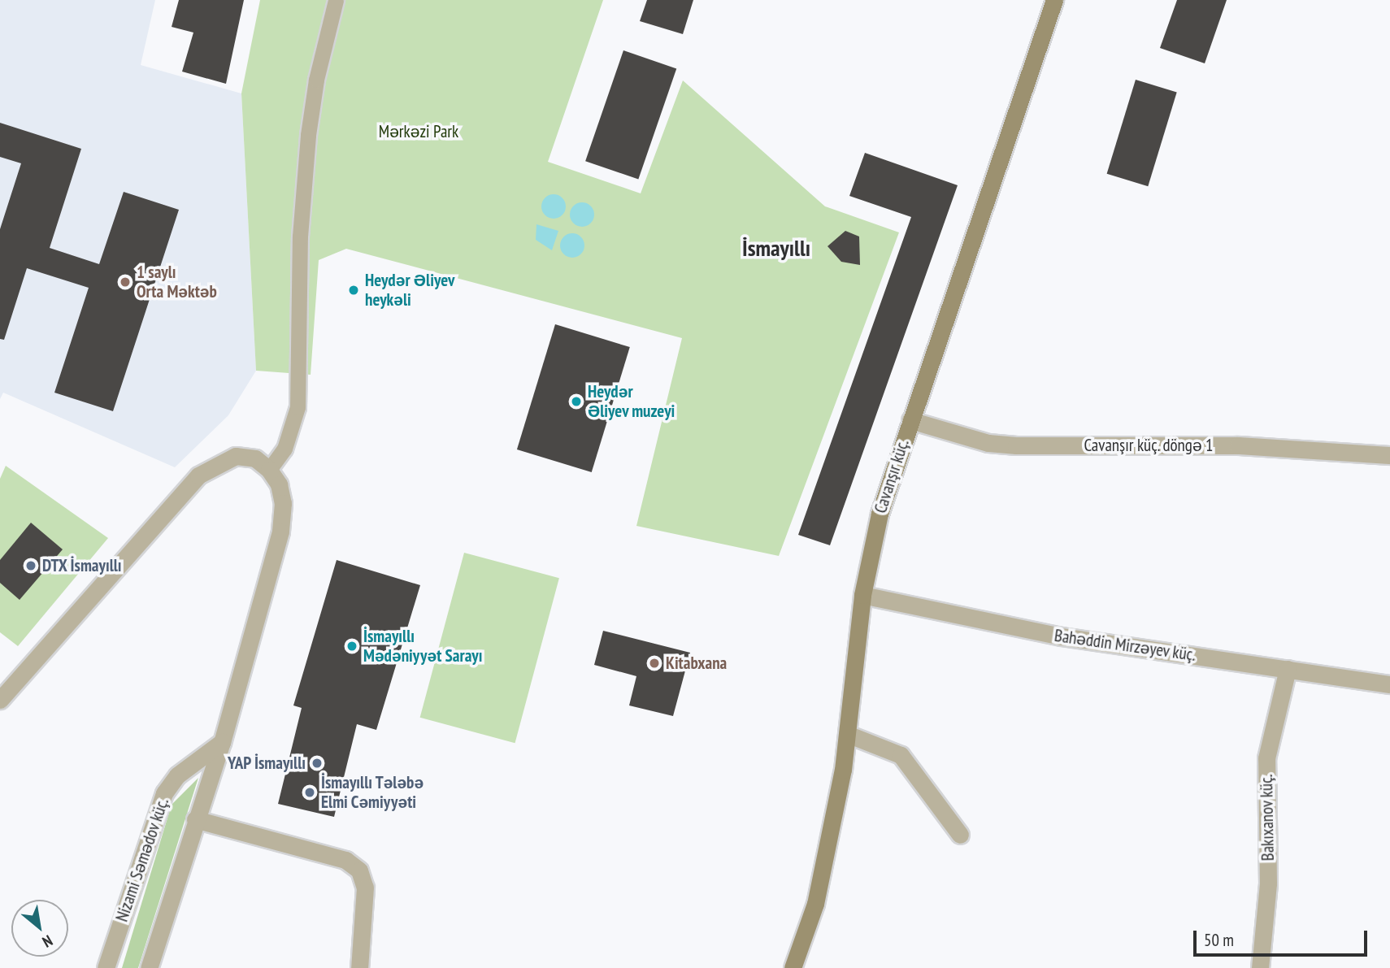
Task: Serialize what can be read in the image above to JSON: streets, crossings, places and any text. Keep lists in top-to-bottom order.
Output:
{
  "streets": {
    "main road": ["Cavanşır küç."],
    "street": [
      "Cavanşır küç. döngə 1",
      "Bahəddin Mirzəyev küç.",
      "Bakıxanov küç.",
      "Nizami Səmədov küç."
    ]
  },
  "crossings": [
    ["Cavanşır küç. döngə 1", "Cavanşır küç."],
    ["Cavanşır küç.", "Bahəddin Mirzəyev küç."],
    ["Bahəddin Mirzəyev küç.", "Bakıxanov küç."]
  ],
  "districts": ["İsmayıllı"],
  "parks": ["Mərkəzi Park"],
  "places": [
    "1 saylı Orta Məktəb",
    "Heydər Əliyev heykəli",
    "Heydər Əliyev muzeyi",
    "DTX İsmayıllı",
    "İsmayıllı Mədəniyyət Sarayı",
    "Kitabxana",
    "YAP İsmayıllı",
    "İsmayıllı Tələbə Elmi Cəmiyyəti"
  ],
  "scale_bar": "50 m",
  "north": "bottom right"
}
